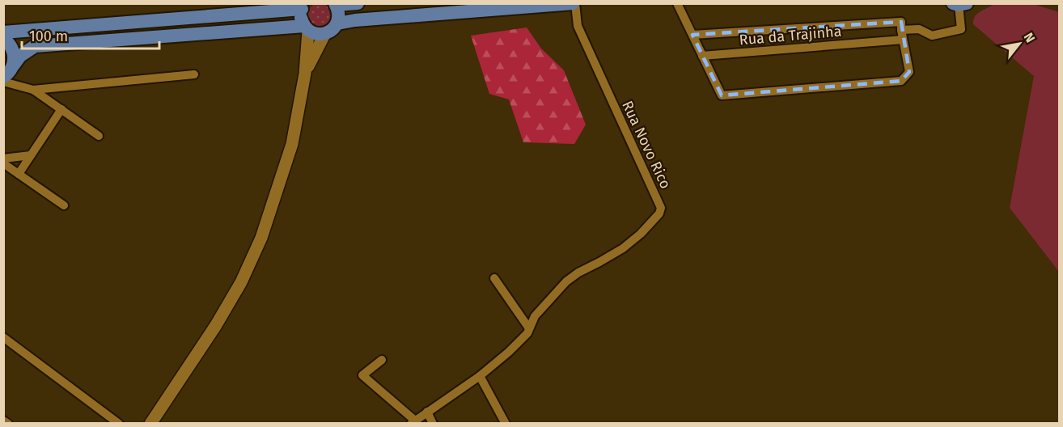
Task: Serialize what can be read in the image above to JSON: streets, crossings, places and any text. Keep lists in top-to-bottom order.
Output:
{
  "streets": {
    "street": ["Rua da Trajinha", "Rua Novo Rico"]
  },
  "scale_bar": "100 m",
  "north": "top right"
}
